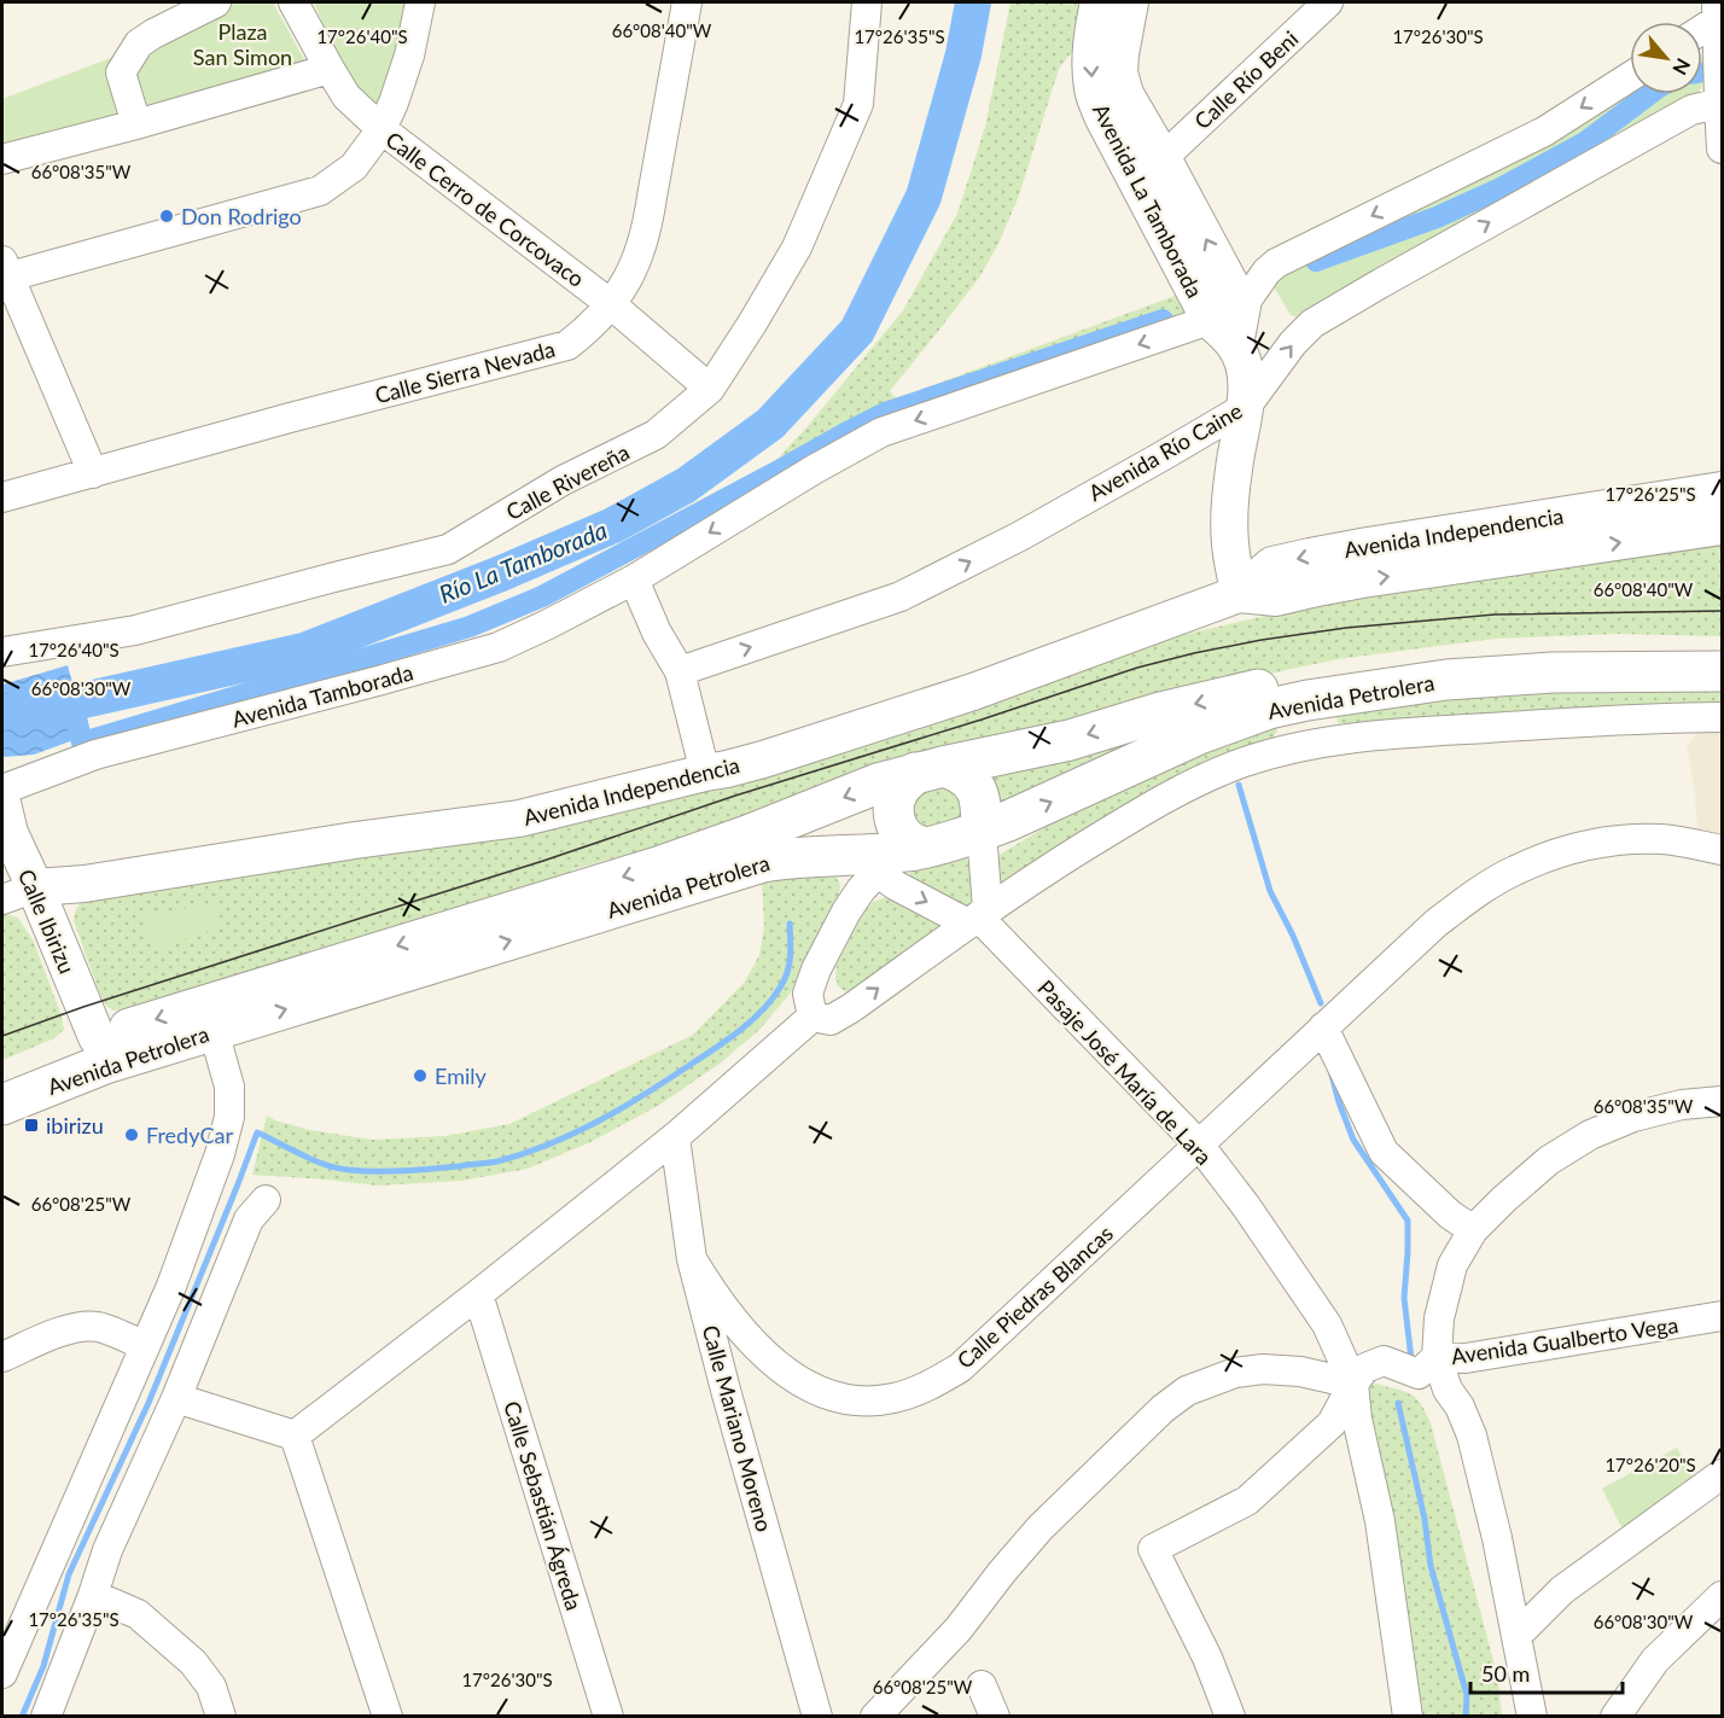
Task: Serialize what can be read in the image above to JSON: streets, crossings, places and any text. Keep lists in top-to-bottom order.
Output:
{
  "streets": {
    "highway": ["Avenida Petrolera"],
    "main road": ["Avenida La Tamborada", "Avenida Independencia", "Calle Ibirizu"],
    "street": [
      "Calle Río Beni",
      "Calle Cerro de Corcovaco",
      "Calle Sierra Nevada",
      "Avenida Río Caine",
      "Calle Rivereña",
      "Avenida Tamborada",
      "Pasaje José María de Lara",
      "Calle Piedras Blancas",
      "Avenida Gualberto Vega",
      "Calle Mariano Moreno",
      "Calle Sebastián Ágreda"
    ]
  },
  "crossings": [
    ["Calle Río Beni", "Avenida La Tamborada"],
    ["Avenida La Tamborada", "Avenida Río Caine"],
    ["Avenida La Tamborada", "Avenida Independencia"],
    ["Calle Cerro de Corcovaco", "Calle Sierra Nevada"],
    ["Calle Cerro de Corcovaco", "Calle Rivereña"],
    ["Avenida Independencia", "Calle Ibirizu"],
    ["Avenida Petrolera", "Calle Ibirizu"],
    ["Avenida Petrolera", "Pasaje José María de Lara"],
    ["Pasaje José María de Lara", "Calle Piedras Blancas"],
    ["Pasaje José María de Lara", "Avenida Gualberto Vega"],
    ["Calle Piedras Blancas", "Calle Mariano Moreno"]
  ],
  "water": ["Río La Tamborada"],
  "parks": ["Plaza San Simon"],
  "places": {
    "other": ["Don Rodrigo", "Emily", "FredyCar"],
    "transit": ["ibirizu"]
  },
  "scale_bar": "50 m",
  "north": "bottom right",
  "coordinates": [
    "66°08'40\"W",
    "17°26'40\"S",
    "17°26'35\"S",
    "17°26'30\"S",
    "66°08'35\"W",
    "17°26'25\"S",
    "66°08'30\"W",
    "66°08'25\"W",
    "17°26'20\"S"
  ]
}
